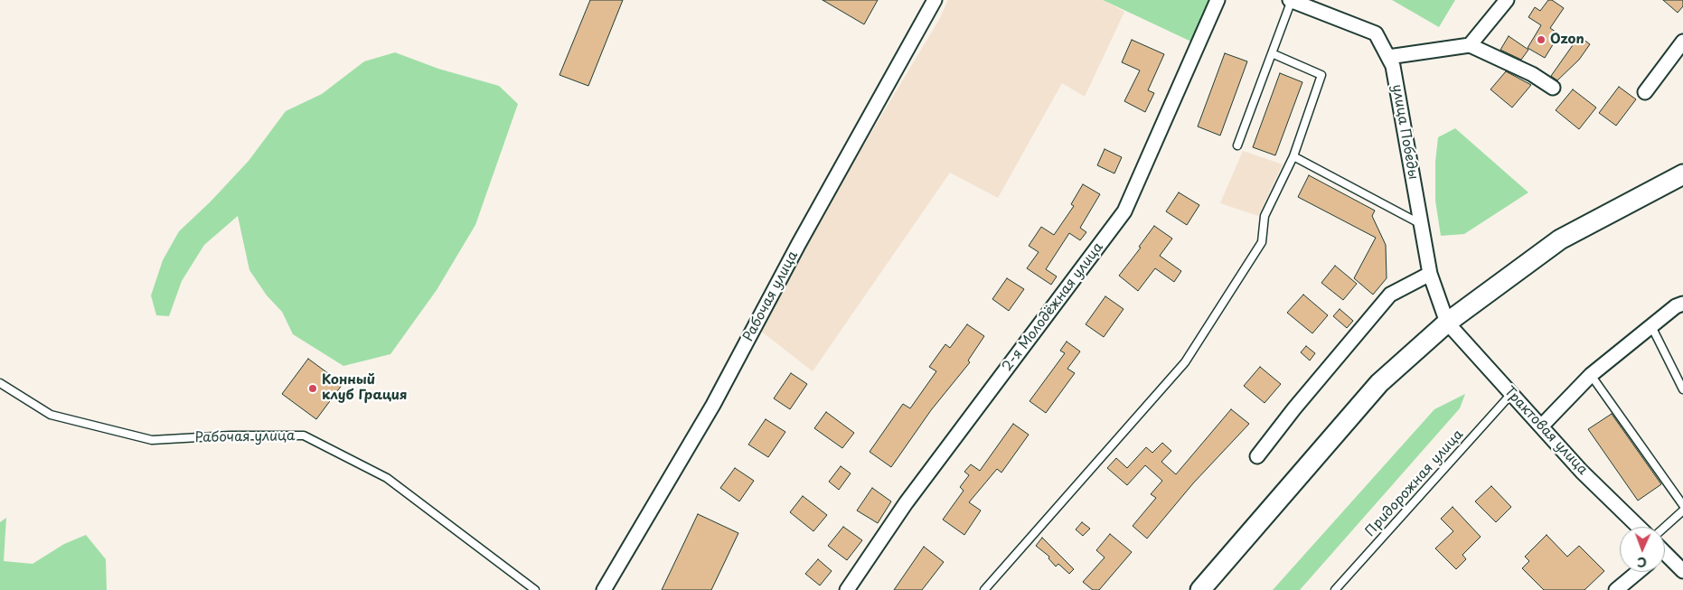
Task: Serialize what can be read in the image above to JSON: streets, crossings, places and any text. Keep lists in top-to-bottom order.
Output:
{
  "streets": {
    "street": [
      "улица Победы",
      "Рабочая улица",
      "2-я Молодёжная улица",
      "Трактовая улица"
    ],
    "lane": ["Придорожная улица"]
  },
  "crossings": [
    ["улица Победы", "Трактовая улица"],
    ["Трактовая улица", "Придорожная улица"]
  ],
  "places": ["Ozon", "Конный клуб Грация"],
  "north": "bottom"
}
